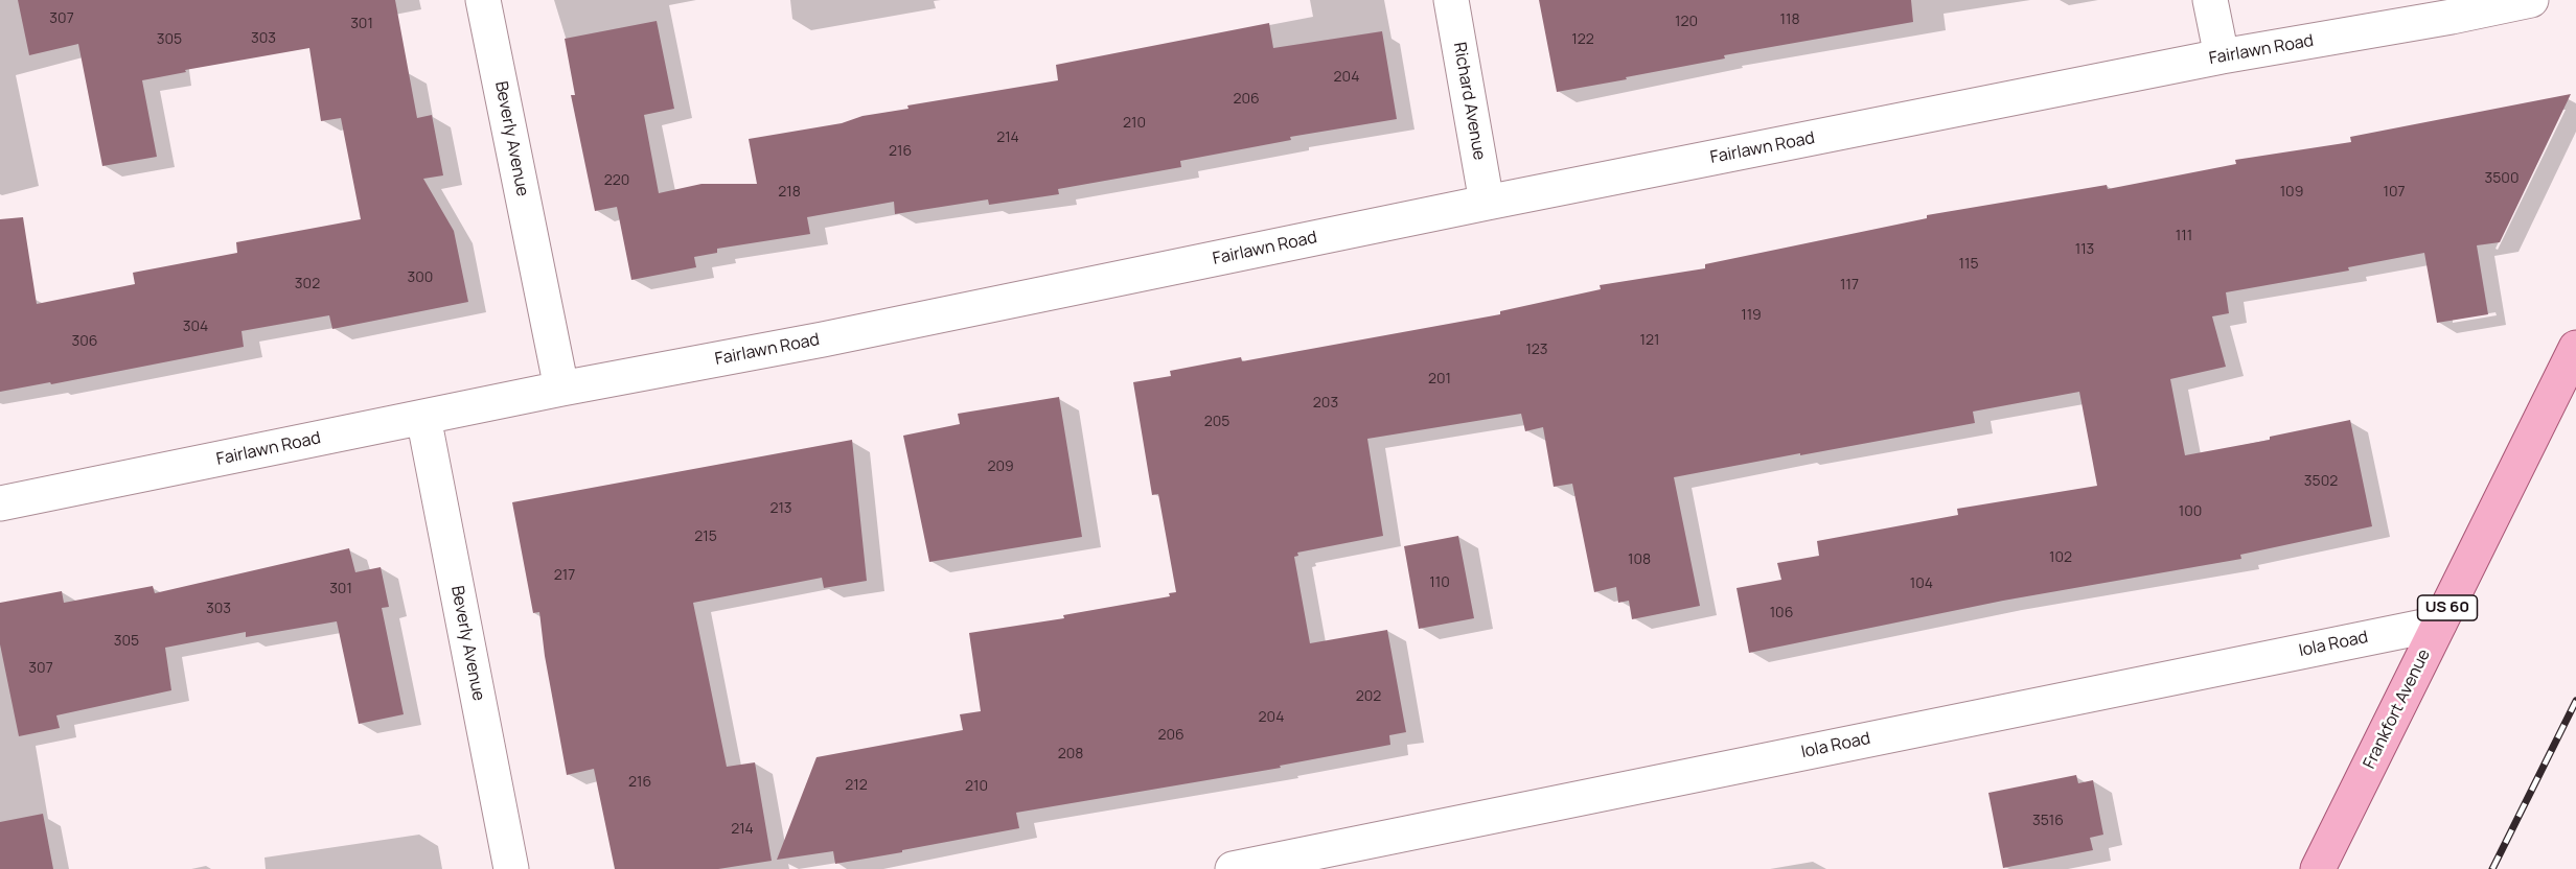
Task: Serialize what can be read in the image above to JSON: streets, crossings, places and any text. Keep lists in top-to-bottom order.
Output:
{
  "streets": {
    "main road": ["US 60", "Frankfort Avenue"],
    "street": [
      "Fairlawn Road",
      "Richard Avenue",
      "Beverly Avenue",
      "Iola Road"
    ]
  },
  "crossings": [
    ["Fairlawn Road", "Richard Avenue"],
    ["Fairlawn Road", "Beverly Avenue"],
    ["Iola Road", "Frankfort Avenue"]
  ],
  "house_numbers": [
    "307",
    "118",
    "120",
    "301",
    "303",
    "305",
    "122",
    "204",
    "206",
    "210",
    "214",
    "216",
    "3500",
    "220",
    "218",
    "109",
    "107",
    "111",
    "113",
    "115",
    "300",
    "302",
    "117",
    "119",
    "304",
    "121",
    "306",
    "123",
    "201",
    "203",
    "205",
    "209",
    "3502",
    "213",
    "100",
    "215",
    "102",
    "108",
    "217",
    "110",
    "104",
    "301",
    "303",
    "106",
    "305",
    "307",
    "202",
    "204",
    "206",
    "208",
    "216",
    "212",
    "210",
    "3516",
    "214"
  ]
}
